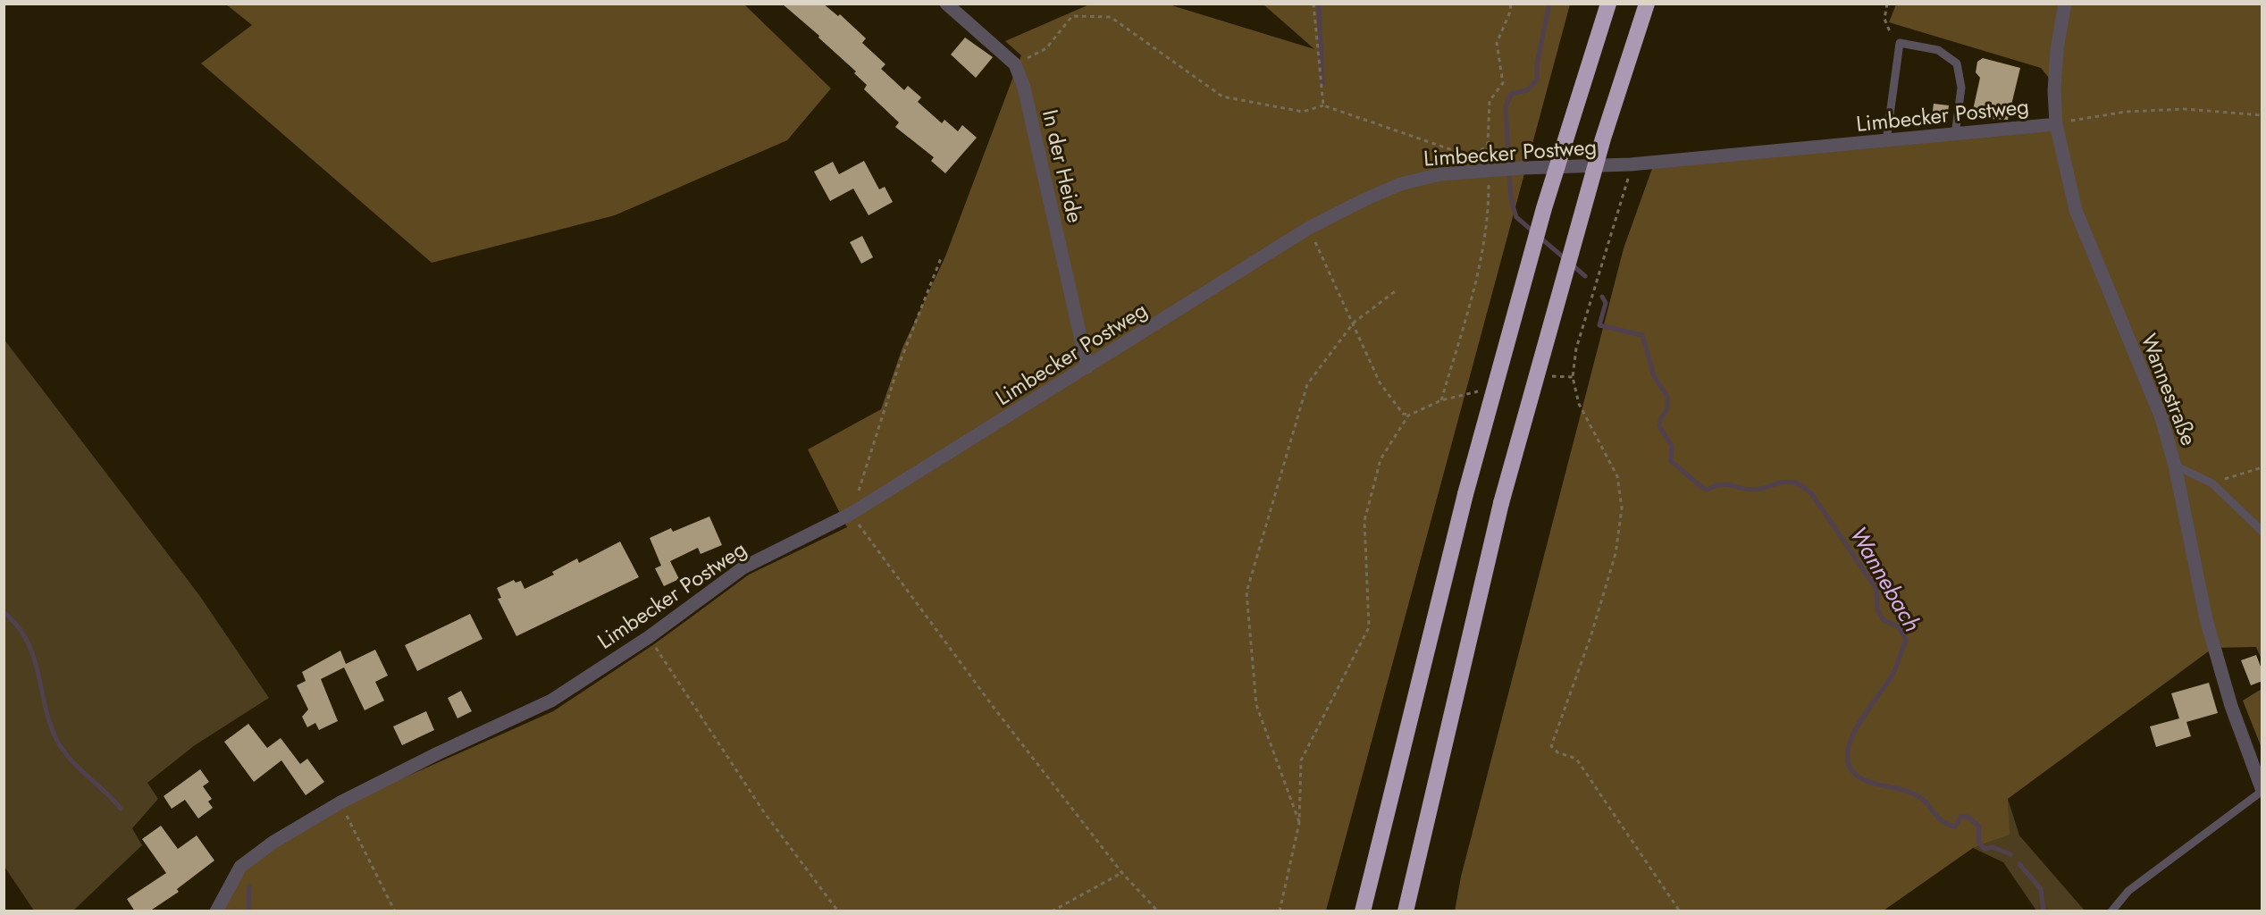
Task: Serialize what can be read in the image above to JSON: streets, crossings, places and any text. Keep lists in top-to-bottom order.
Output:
{
  "streets": {
    "street": ["Limbecker Postweg", "In der Heide", "Wannestraße"]
  },
  "crossings": [
    ["Limbecker Postweg", "In der Heide"],
    ["Limbecker Postweg", "Wannestraße"]
  ],
  "water": ["Wannebach"]
}
